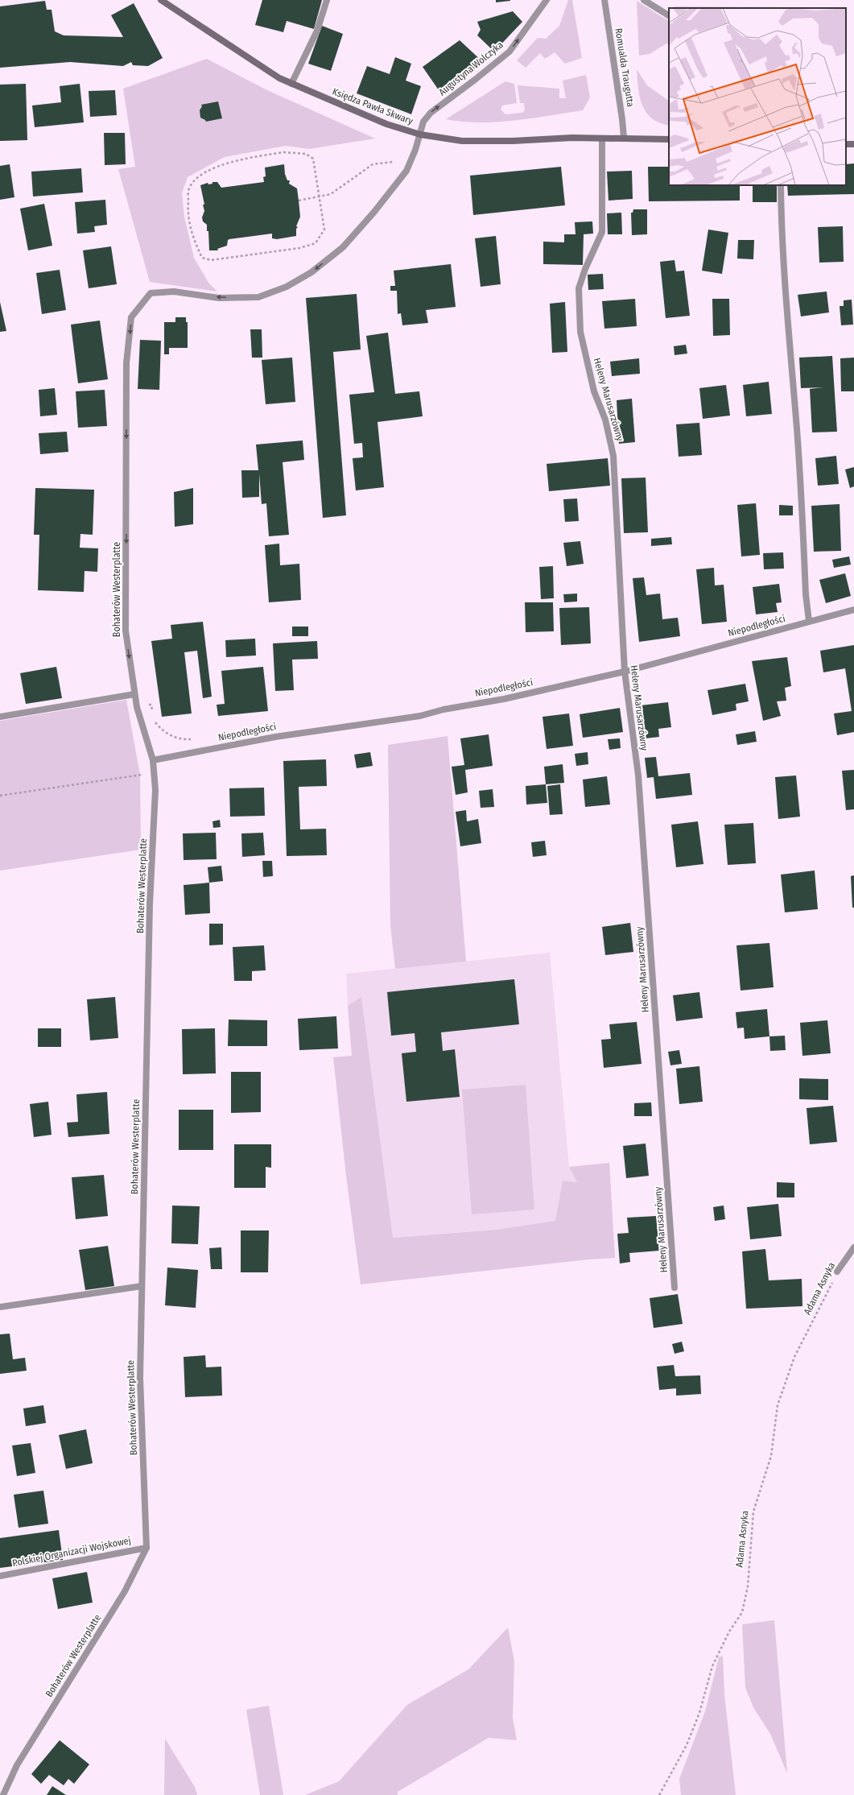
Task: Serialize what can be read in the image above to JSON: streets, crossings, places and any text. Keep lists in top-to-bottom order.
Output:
{
  "streets": {
    "main road": ["Księdza Pawła Skwary"],
    "street": [
      "Romualda Traugutta",
      "Augustyna Wolczyka",
      "Heleny Marusarzówny",
      "Bohaterów Westerplatte",
      "Niepodległości",
      "Adama Asnyka",
      "Polskiej Organizacji Wojskowej"
    ]
  },
  "crossings": [
    ["Romualda Traugutta", "Księdza Pawła Skwary"],
    ["Augustyna Wolczyka", "Księdza Pawła Skwary"],
    ["Augustyna Wolczyka", "Bohaterów Westerplatte"],
    ["Księdza Pawła Skwary", "Heleny Marusarzówny"],
    ["Księdza Pawła Skwary", "Bohaterów Westerplatte"],
    ["Heleny Marusarzówny", "Niepodległości"],
    ["Bohaterów Westerplatte", "Niepodległości"],
    ["Bohaterów Westerplatte", "Polskiej Organizacji Wojskowej"]
  ],
  "one_way": ["Augustyna Wolczyka"]
}
